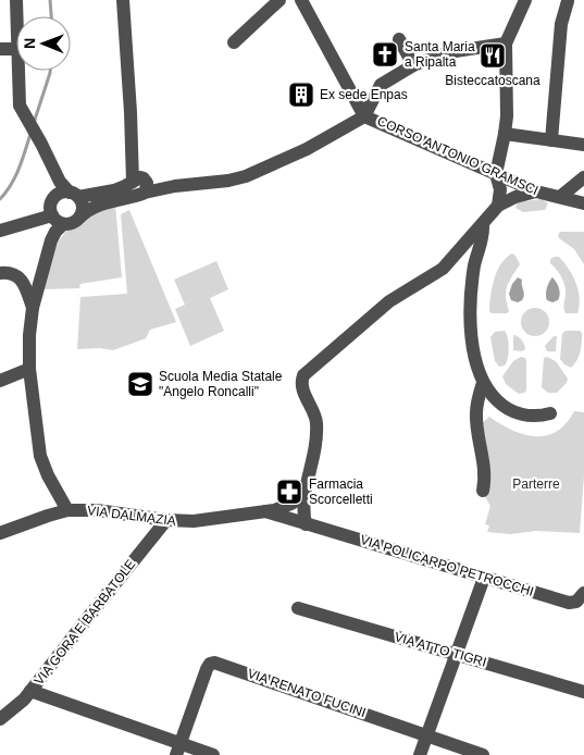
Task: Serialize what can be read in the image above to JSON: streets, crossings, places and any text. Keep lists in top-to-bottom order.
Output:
{
  "streets": {
    "street": [
      "CORSO ANTONIO GRAMSCI",
      "VIA DALMAZIA",
      "VIA POLICARPO PETROCCHI",
      "VIA GORA E BARBATOLE",
      "VIA ATTO TIGRI",
      "VIA RENATO FUCINI"
    ]
  },
  "crossings": [
    ["VIA DALMAZIA", "VIA POLICARPO PETROCCHI"],
    ["VIA DALMAZIA", "VIA GORA E BARBATOLE"]
  ],
  "parks": ["Parterre"],
  "places": {
    "church": ["Santa Maria a Ripalta"],
    "restaurant": ["Bisteccatoscana"],
    "building": ["Ex sede Enpas"],
    "school or university": ["Scuola Media Statale \"Angelo Roncalli\""],
    "pharmacy": ["Farmacia Scorcelletti"]
  },
  "north": "left"
}
